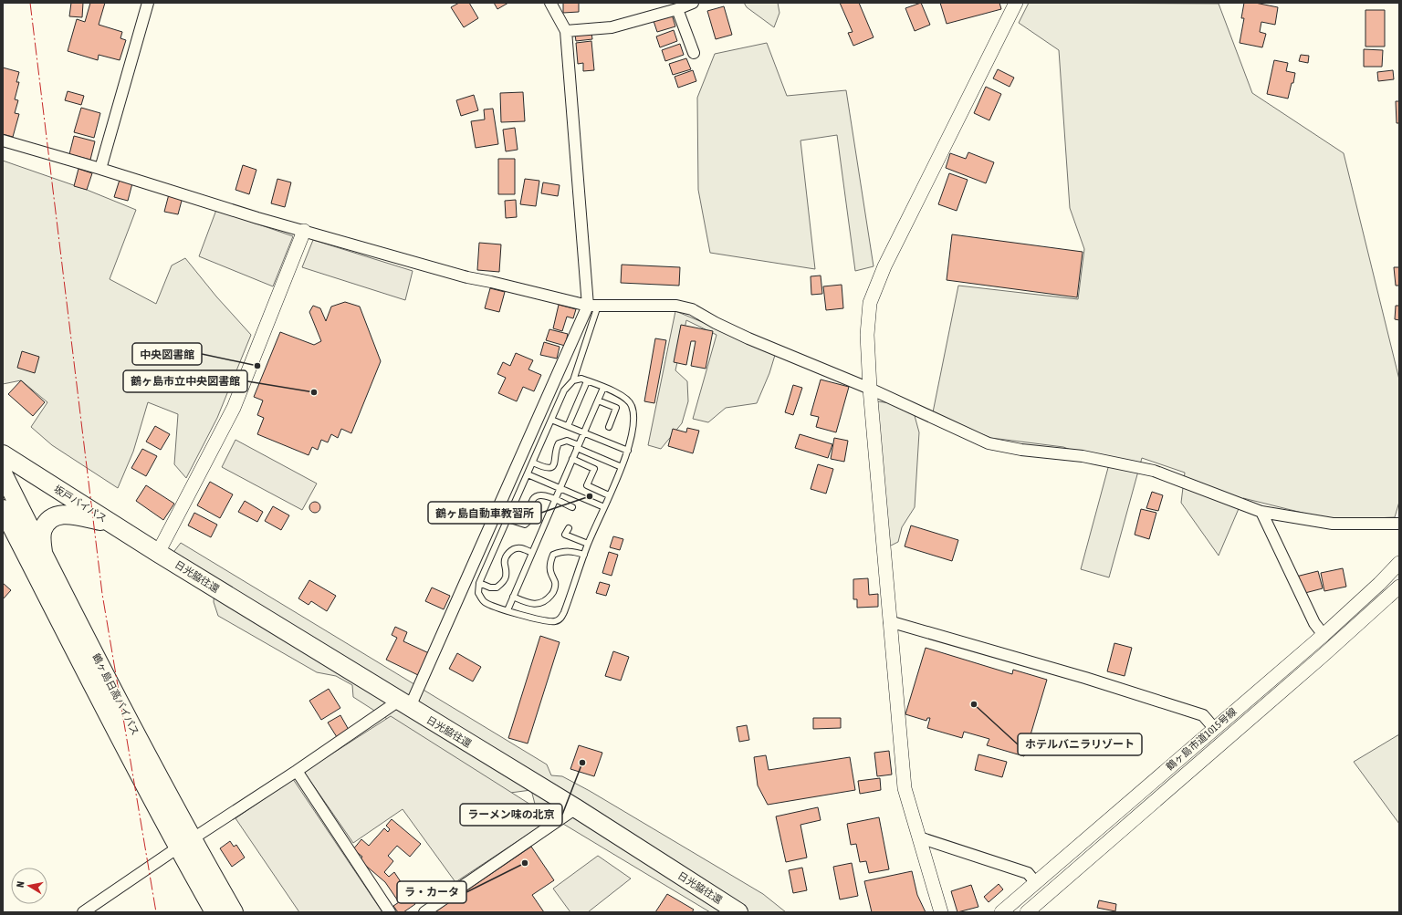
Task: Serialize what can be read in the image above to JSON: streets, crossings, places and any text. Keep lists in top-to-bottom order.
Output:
{
  "streets": {
    "highway": ["坂戸バイパス", "日光脇往還", "鶴ヶ島日高バイパス"],
    "street": ["鶴ヶ島市道1015号線"]
  },
  "crossings": [
    ["坂戸バイパス", "日光脇往還"]
  ],
  "places": [
    "中央図書館",
    "鶴ヶ島市立中央図書館",
    "鶴ヶ島自動車教習所",
    "ホテルバニラリゾート",
    "ラーメン味の北京",
    "ラ・カータ"
  ],
  "north": "left"
}
